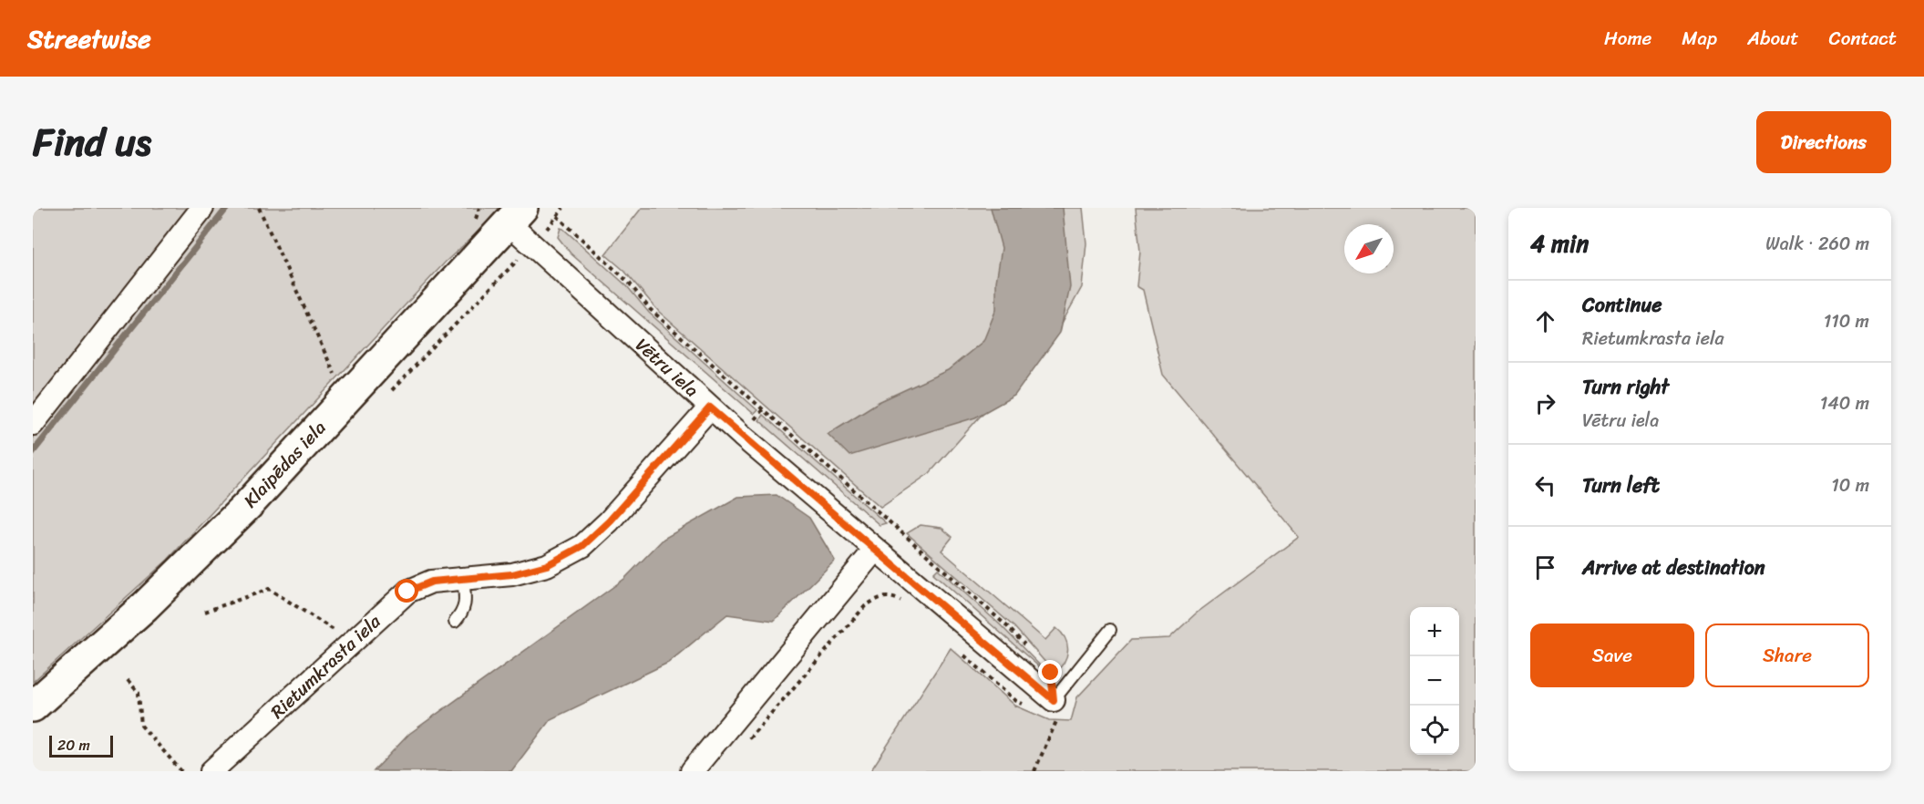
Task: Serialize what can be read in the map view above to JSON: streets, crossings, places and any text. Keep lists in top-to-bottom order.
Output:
{
  "streets": {
    "main road": ["Klaipēdas iela"],
    "street": ["Vētru iela", "Rietumkrasta iela"]
  },
  "crossings": [
    ["Vētru iela", "Klaipēdas iela"],
    ["Vētru iela", "Rietumkrasta iela"]
  ],
  "scale_bar": "20 m",
  "north": "bottom left",
  "page": {
    "header": "Streetwise",
    "nav": [
      "Home",
      "Map",
      "About",
      "Contact"
    ],
    "title": "Find us",
    "buttons": [
      "Directions",
      ["Save", "Share"]
    ],
    "heading": ["4 min", "Walk · 260 m"],
    "list": [
      ["Continue", "Rietumkrasta iela", "110 m"],
      ["Turn right", "Vētru iela", "140 m"],
      ["Turn left", "10 m"],
      "Arrive at destination"
    ],
    "map_buttons": ["+", "−"],
    "scale": "20 m"
  }
}
